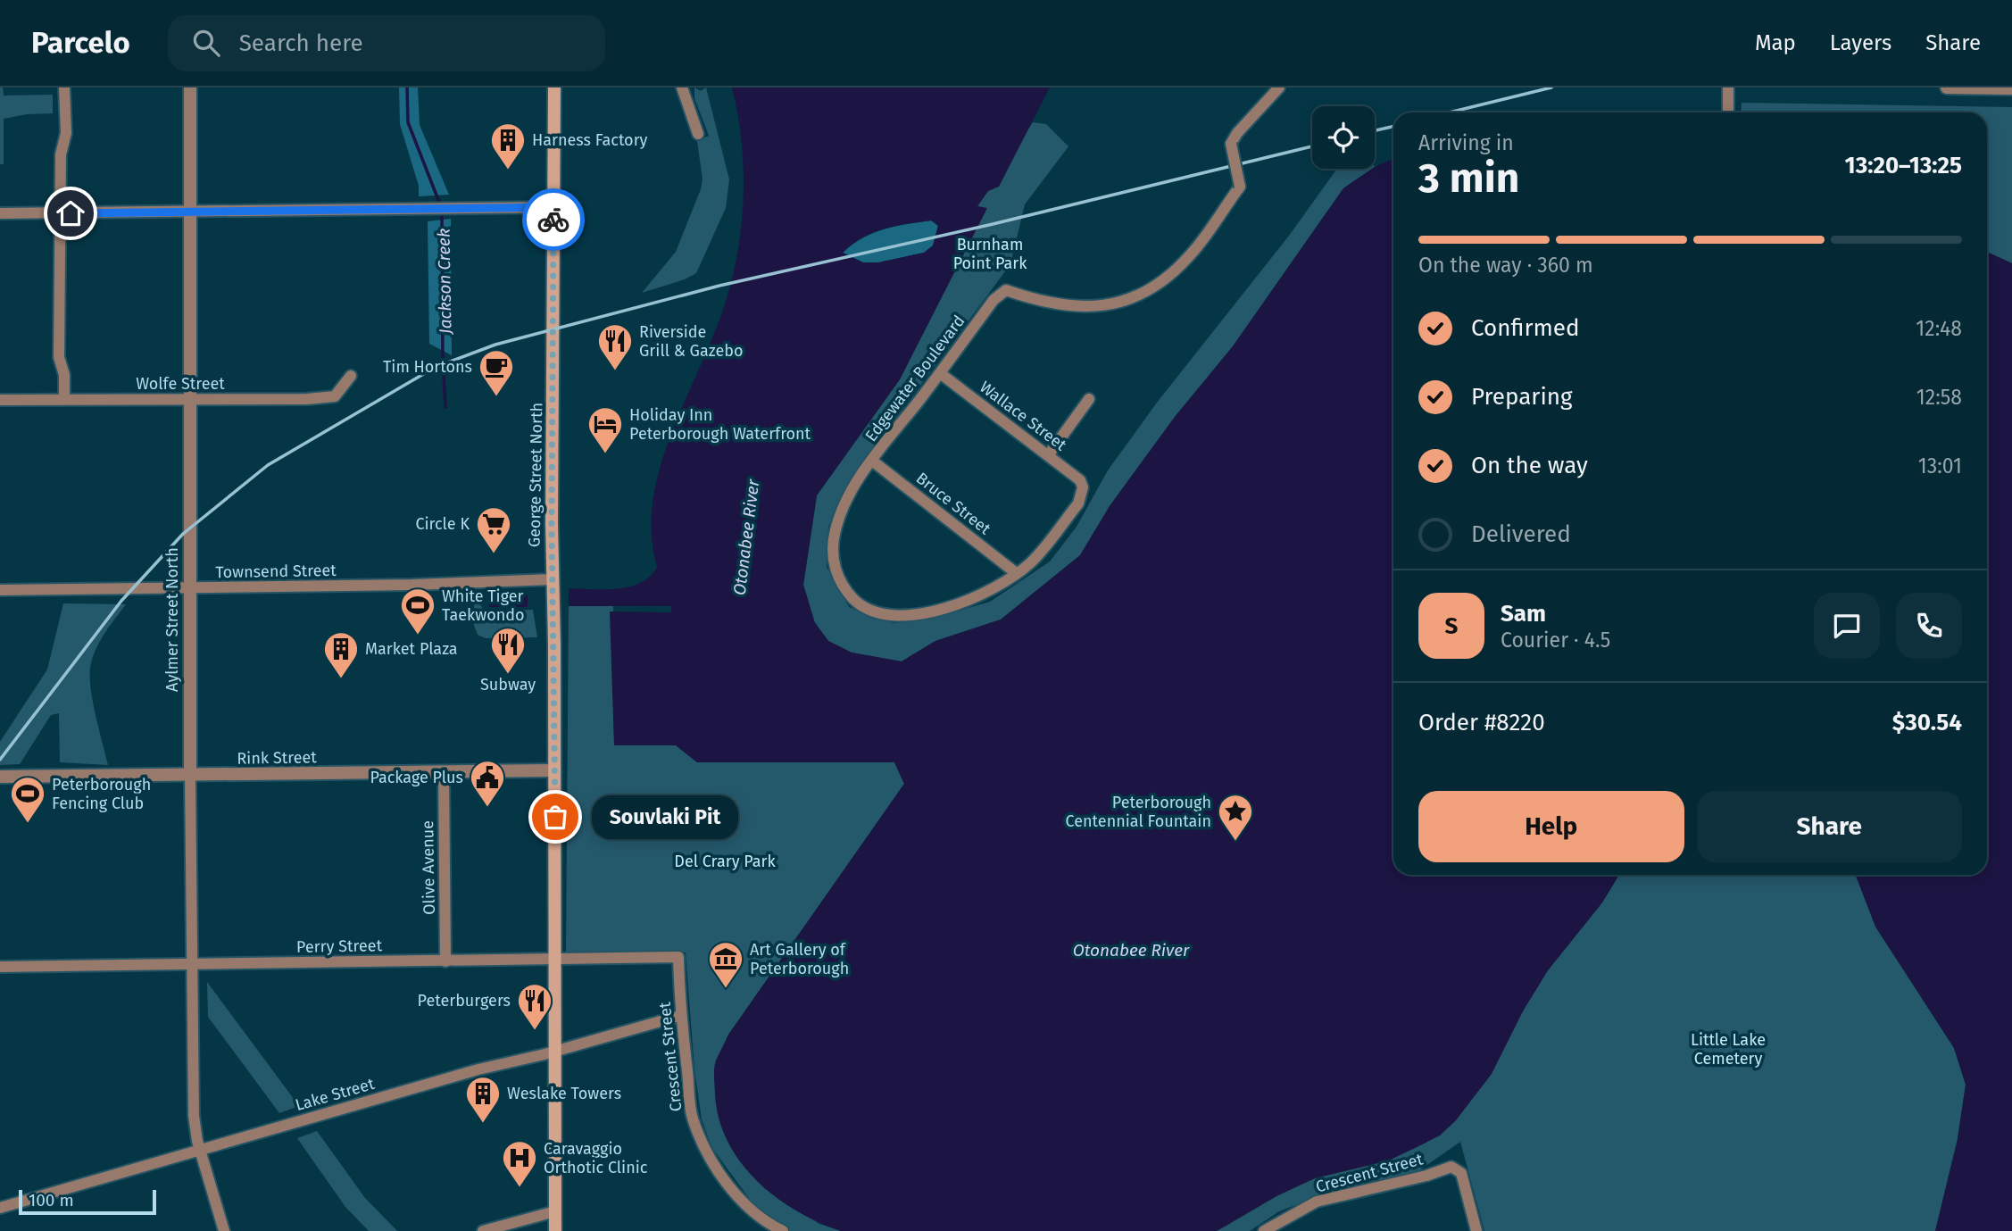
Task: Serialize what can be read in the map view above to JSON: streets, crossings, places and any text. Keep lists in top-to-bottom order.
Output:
{
  "streets": {
    "main road": ["George Street North"],
    "street": [
      "Edgewater Boulevard",
      "Wolfe Street",
      "Wallace Street",
      "Bruce Street",
      "Townsend Street",
      "Aylmer Street North",
      "Rink Street",
      "Olive Avenue",
      "Perry Street",
      "Crescent Street",
      "Lake Street"
    ]
  },
  "crossings": [
    ["Edgewater Boulevard", "Wallace Street"],
    ["Edgewater Boulevard", "Bruce Street"],
    ["Wolfe Street", "Aylmer Street North"],
    ["George Street North", "Townsend Street"],
    ["George Street North", "Rink Street"],
    ["George Street North", "Perry Street"],
    ["George Street North", "Lake Street"],
    ["Townsend Street", "Aylmer Street North"],
    ["Aylmer Street North", "Rink Street"],
    ["Aylmer Street North", "Perry Street"],
    ["Aylmer Street North", "Lake Street"],
    ["Rink Street", "Olive Avenue"],
    ["Olive Avenue", "Perry Street"],
    ["Perry Street", "Crescent Street"],
    ["Crescent Street", "Lake Street"]
  ],
  "water": ["Jackson Creek", "Otonabee River"],
  "parks": ["Burnham Point Park", "Del Crary Park", "Little Lake Cemetery"],
  "places": {
    "building": ["Harness Factory", "Market Plaza", "Weslake Towers"],
    "restaurant": ["Riverside Grill & Gazebo", "Subway", "Peterburgers"],
    "cafe": ["Tim Hortons"],
    "hotel": ["Holiday Inn Peterborough Waterfront"],
    "supermarket": ["Circle K"],
    "sports": ["White Tiger Taekwondo", "Peterborough Fencing Club"],
    "public building": ["Package Plus"],
    "other": ["Souvlaki Pit"],
    "place": ["Peterborough Centennial Fountain"],
    "museum": ["Art Gallery of Peterborough"],
    "hospital": ["Caravaggio Orthotic Clinic"]
  },
  "scale_bar": "100 m",
  "page": {
    "header": "Parcelo",
    "search": "Search here",
    "nav": ["Map", "Layers", "Share"],
    "heading": ["3 min", "Arriving in", "13:20–13:25"],
    "panel": [
      "Sam",
      "Courier · 4.5",
      "Order #8220",
      "$30.54"
    ],
    "bar": "On the way · 360 m",
    "list": [
      ["Confirmed", "12:48"],
      ["Preparing", "12:58"],
      ["On the way", "13:01"],
      "Delivered"
    ],
    "round": "S",
    "buttons": ["Help", "Share"],
    "bubble": "Souvlaki Pit",
    "scale": "100 m"
  }
}
